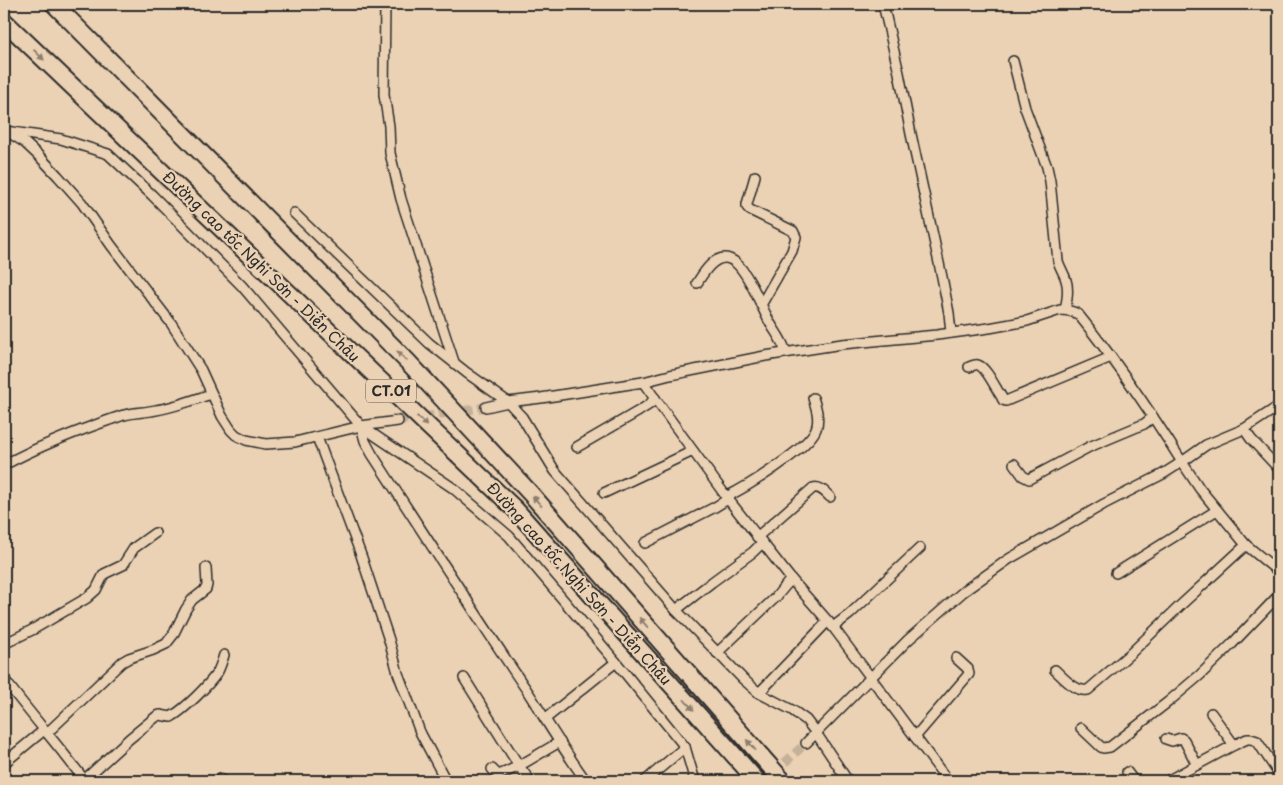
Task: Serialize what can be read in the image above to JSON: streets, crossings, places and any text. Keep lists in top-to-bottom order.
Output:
{
  "streets": {
    "highway": ["Đường cao tốc Nghi Sơn - Diễn Châu", "CT.01"]
  }
}
